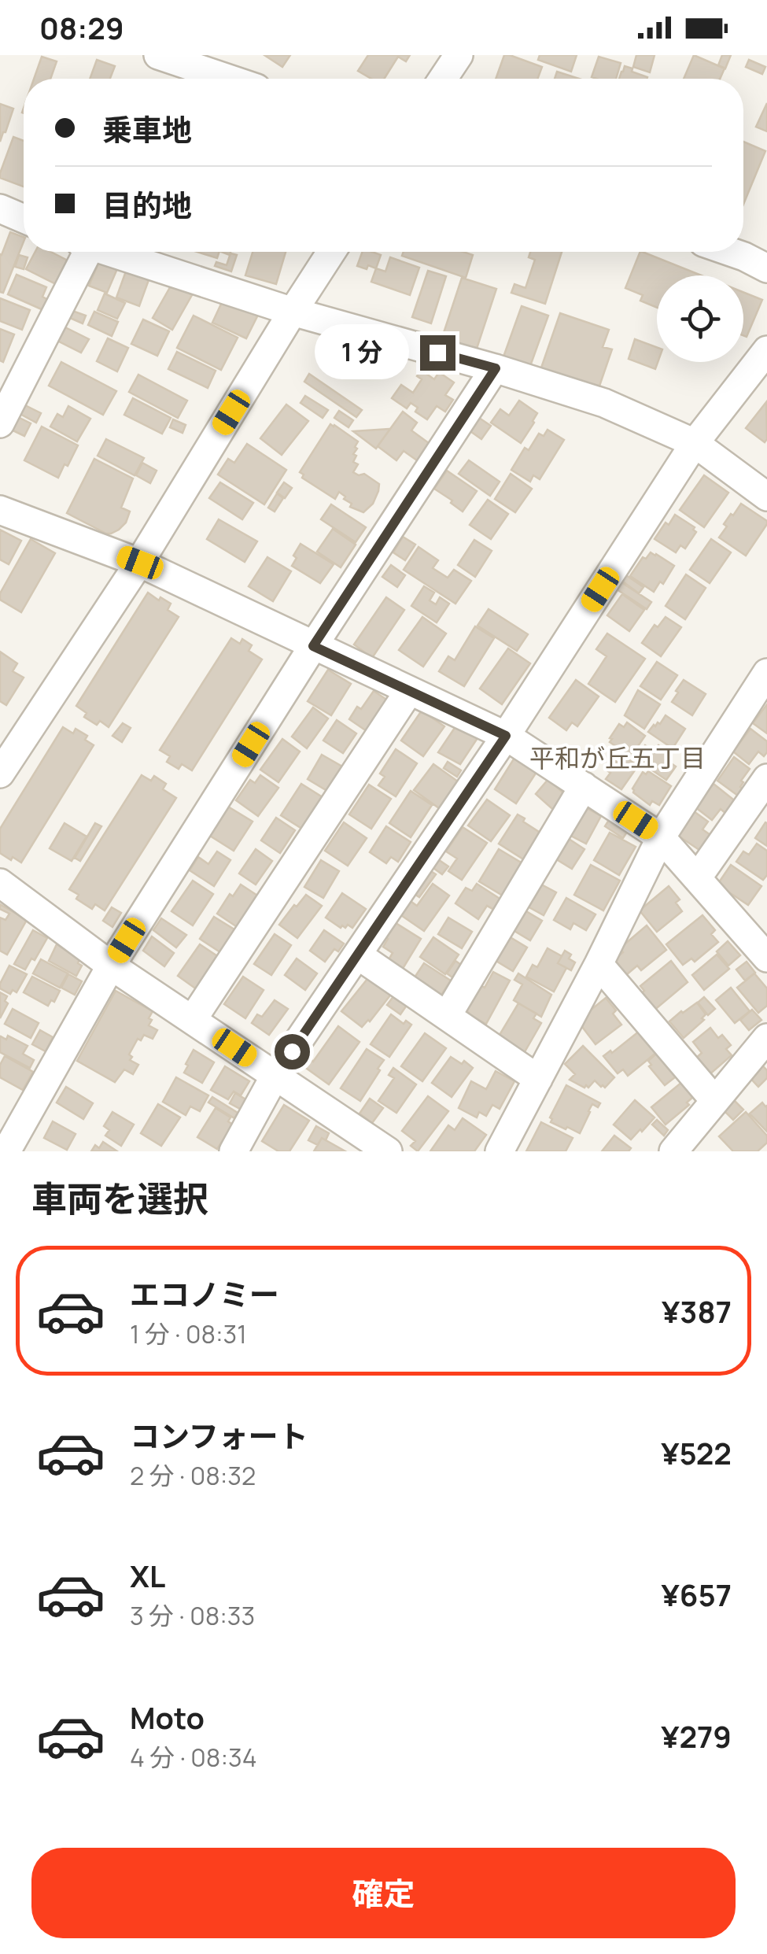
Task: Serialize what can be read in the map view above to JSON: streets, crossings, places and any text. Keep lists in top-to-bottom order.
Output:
{
  "districts": ["平和が丘五丁目"],
  "page": {
    "status": "08:29",
    "banner": ["乗車地", "目的地"],
    "bubble": "1 分",
    "heading": "車両を選択",
    "list": [
      {
        "name": "エコノミー",
        "note": "1 分 · 08:31",
        "value": "¥387"
      },
      {
        "name": "コンフォート",
        "note": "2 分 · 08:32",
        "value": "¥522"
      },
      {
        "name": "XL",
        "note": "3 分 · 08:33",
        "value": "¥657"
      },
      {
        "name": "Moto",
        "note": "4 分 · 08:34",
        "value": "¥279"
      }
    ],
    "buttons": "確定"
  }
}
